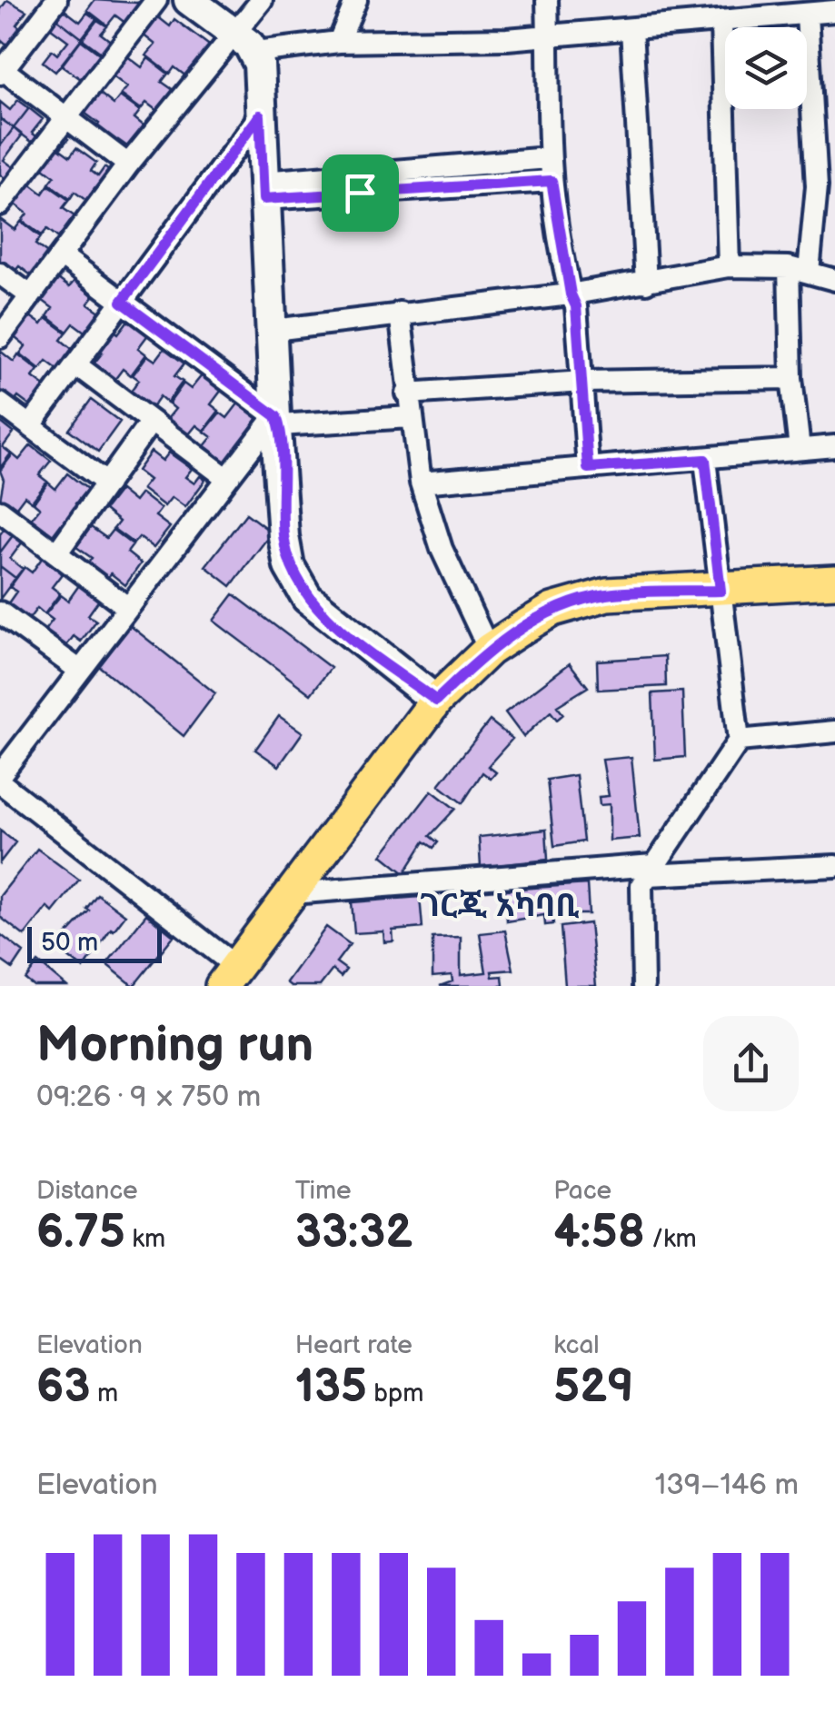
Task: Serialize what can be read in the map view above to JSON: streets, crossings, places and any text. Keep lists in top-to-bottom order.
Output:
{
  "districts": ["ገርጂ አካባቢ"],
  "scale_bar": "50 m",
  "page": {
    "scale": "50 m",
    "heading": ["Morning run", "09:26 · 9 × 750 m"],
    "stats": [
      ["Distance", "6.75 km"],
      ["Time", "33:32"],
      ["Pace", "4:58 /km"],
      ["Elevation", "63 m"],
      ["Heart rate", "135 bpm"],
      ["kcal", "529"]
    ],
    "chart": ["Elevation", "139–146 m"]
  }
}
